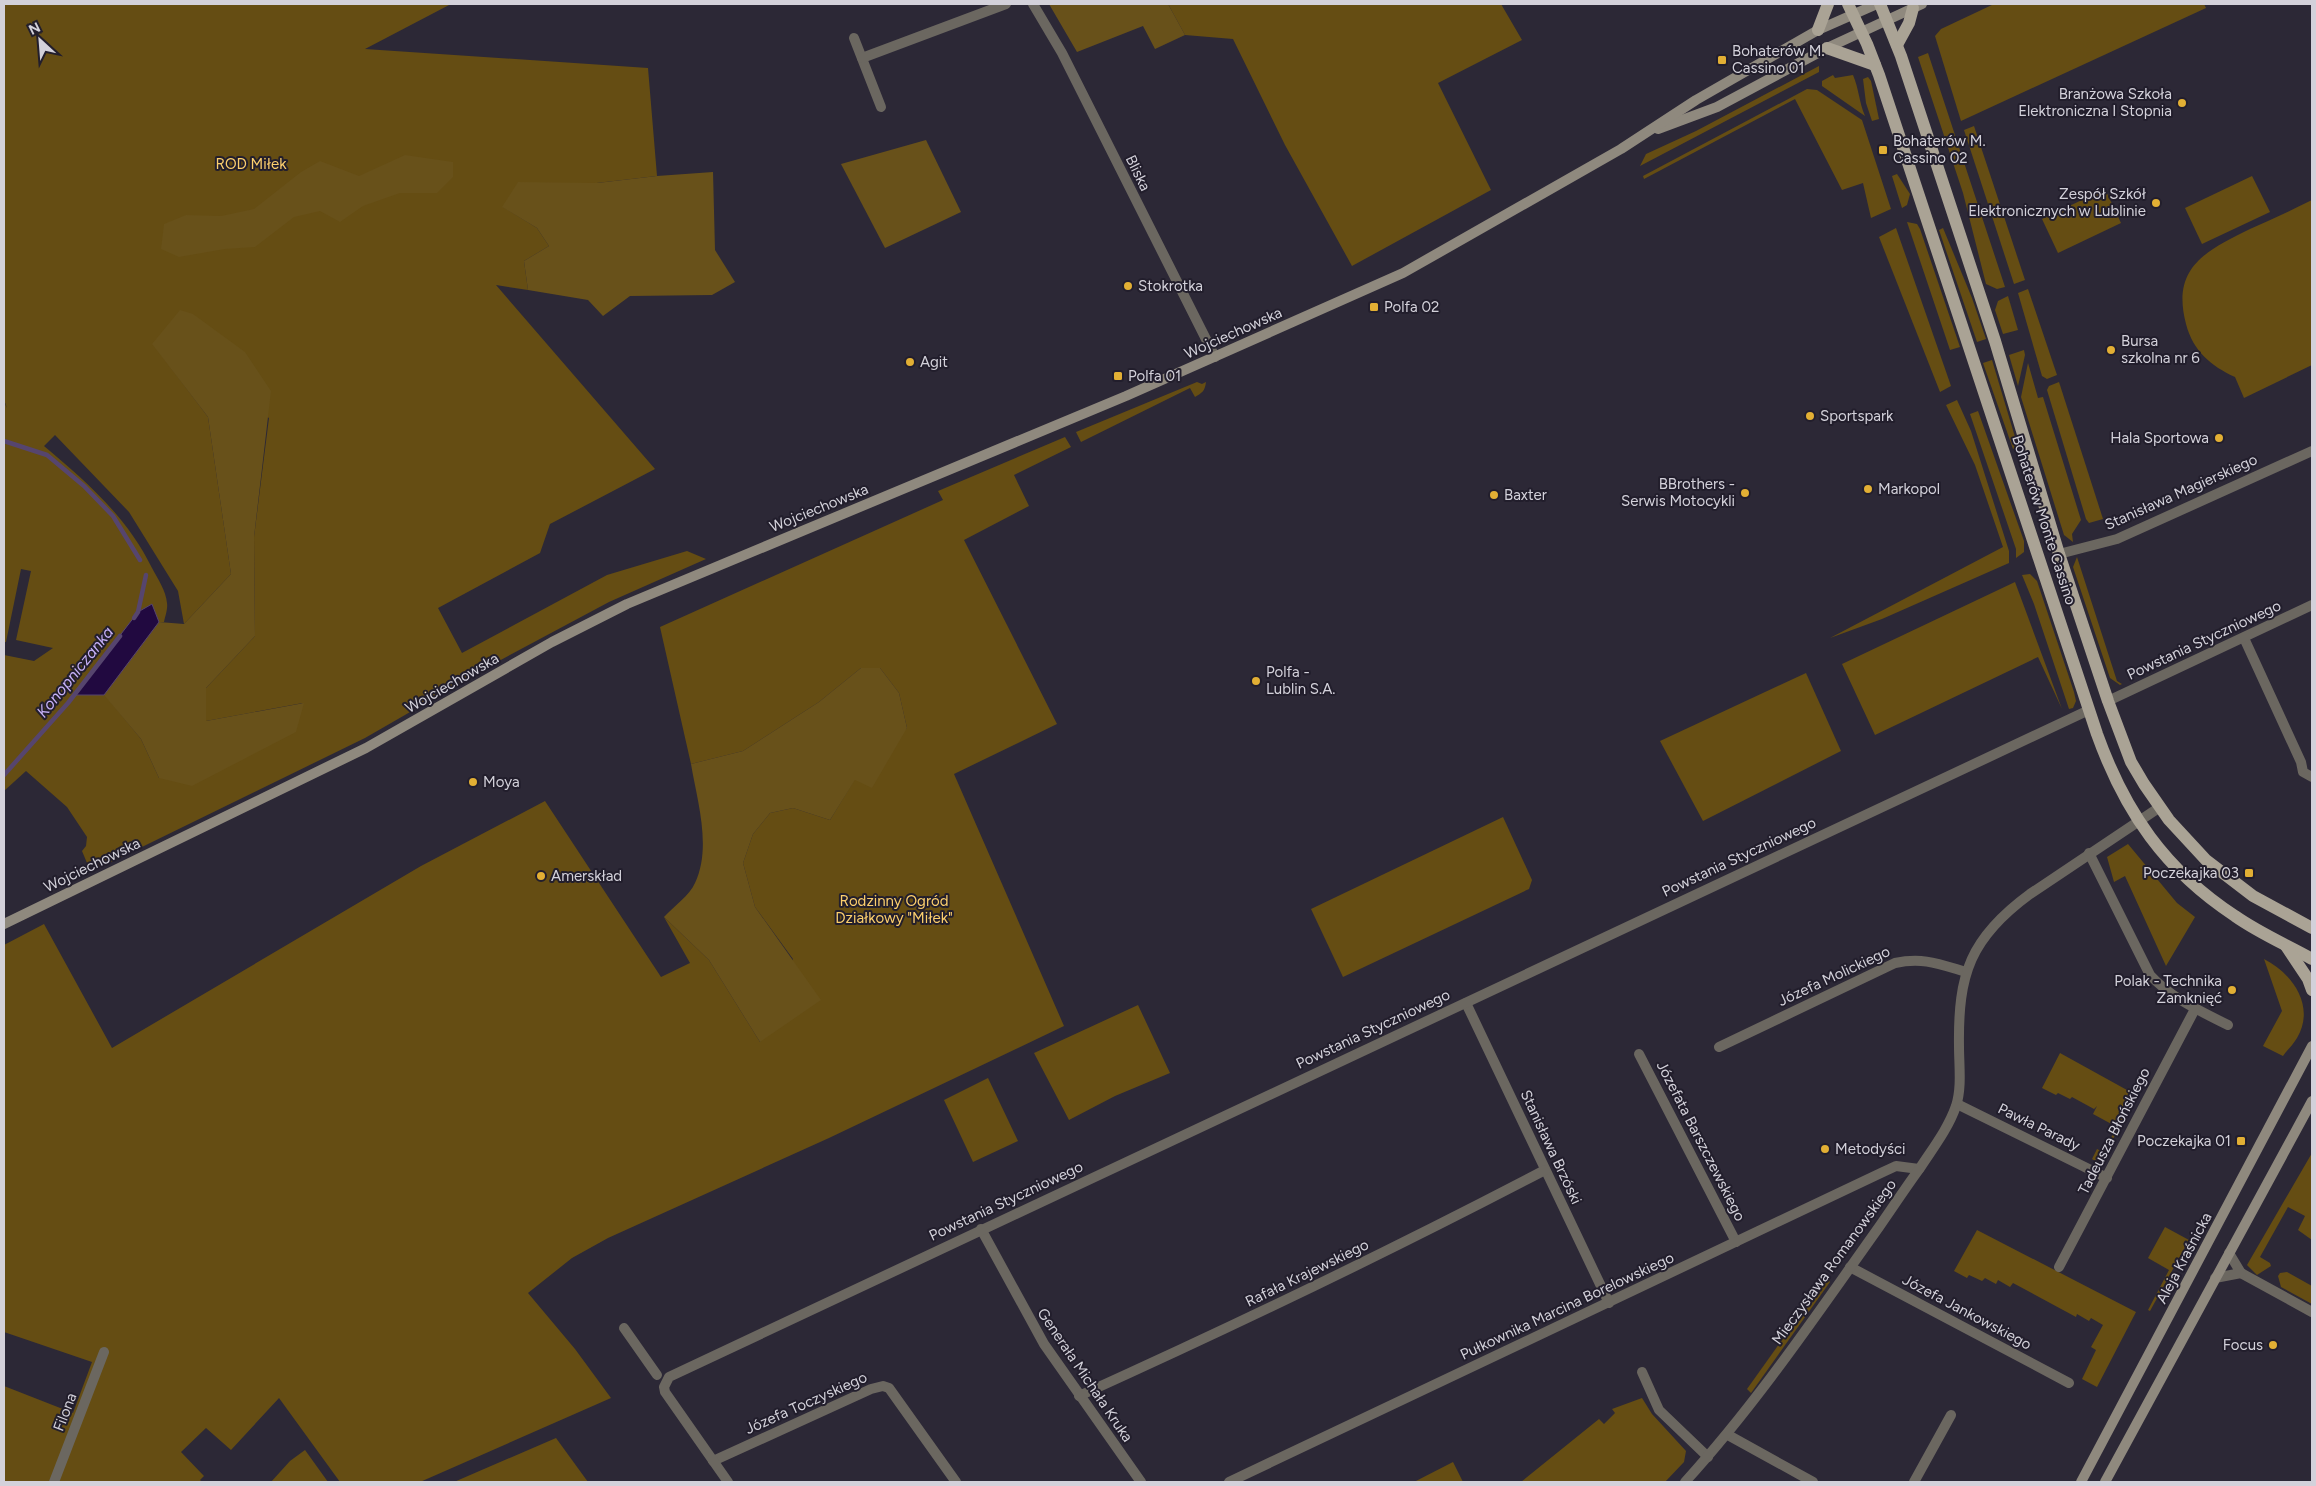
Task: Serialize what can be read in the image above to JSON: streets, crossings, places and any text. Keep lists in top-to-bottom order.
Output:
{
  "streets": {
    "main road": ["Bohaterów Monte Cassino"],
    "street": [
      "Bliska",
      "Wojciechowska",
      "Stanisława Magierskiego",
      "Powstania Styczniowego",
      "Józefa Molickiego",
      "Pawła Parady",
      "Tadeusza Błońskiego",
      "Józefata Barszczewskiego",
      "Stanisława Brzóski",
      "Aleja Kraśnicka",
      "Mieczysława Romanowskiego",
      "Rafała Krajewskiego",
      "Pułkownika Marcina Borelowskiego",
      "Józefa Jankowskiego",
      "Generała Michała Kruka",
      "Józefa Toczyskiego",
      "Filona"
    ]
  },
  "crossings": [
    ["Bliska", "Wojciechowska"],
    ["Wojciechowska", "Bohaterów Monte Cassino"],
    ["Stanisława Magierskiego", "Bohaterów Monte Cassino"],
    ["Bohaterów Monte Cassino", "Powstania Styczniowego"],
    ["Bohaterów Monte Cassino", "Mieczysława Romanowskiego"],
    ["Powstania Styczniowego", "Stanisława Brzóski"],
    ["Powstania Styczniowego", "Generała Michała Kruka"],
    ["Powstania Styczniowego", "Józefa Toczyskiego"],
    ["Józefa Molickiego", "Mieczysława Romanowskiego"],
    ["Pawła Parady", "Tadeusza Błońskiego"],
    ["Pawła Parady", "Mieczysława Romanowskiego"],
    ["Józefata Barszczewskiego", "Pułkownika Marcina Borelowskiego"],
    ["Stanisława Brzóski", "Rafała Krajewskiego"],
    ["Stanisława Brzóski", "Pułkownika Marcina Borelowskiego"],
    ["Mieczysława Romanowskiego", "Pułkownika Marcina Borelowskiego"],
    ["Mieczysława Romanowskiego", "Józefa Jankowskiego"],
    ["Rafała Krajewskiego", "Generała Michała Kruka"]
  ],
  "water": ["Konopniczanka"],
  "parks": ["ROD Miłek", "Rodzinny Ogród Działkowy \"Miłek\""],
  "places": {
    "transit": [
      "Bohaterów M. Cassino 01",
      "Bohaterów M. Cassino 02",
      "Polfa 02",
      "Polfa 01",
      "Poczekajka 03",
      "Poczekajka 01"
    ],
    "other": [
      "Branżowa Szkoła Elektroniczna I Stopnia",
      "Zespół Szkół Elektronicznych w Lublinie",
      "Stokrotka",
      "Bursa szkolna nr 6",
      "Agit",
      "Sportspark",
      "Hala Sportowa",
      "Markopol",
      "BBrothers - Serwis Motocykli",
      "Baxter",
      "Polfa - Lublin S.A.",
      "Moya",
      "Amerskład",
      "Polak - Technika Zamknięć",
      "Metodyści",
      "Focus"
    ]
  },
  "north": "top left"
}
